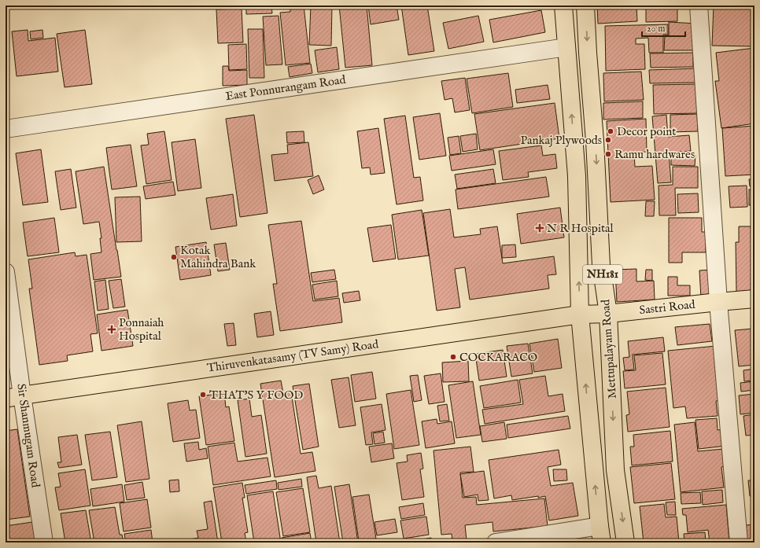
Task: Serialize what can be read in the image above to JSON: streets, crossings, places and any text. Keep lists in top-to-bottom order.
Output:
{
  "streets": {
    "main road": [
      "NH181",
      "Sastri Road",
      "Mettupalayam Road",
      "Thiruvenkatasamy (TV Samy) Road"
    ],
    "street": ["East Ponnurangam Road", "Sir Shanmugam Road"]
  },
  "crossings": [
    ["East Ponnurangam Road", "NH181"],
    ["NH181", "Sastri Road"],
    ["NH181", "Thiruvenkatasamy (TV Samy) Road"],
    ["Sastri Road", "Mettupalayam Road"],
    ["Sastri Road", "Thiruvenkatasamy (TV Samy) Road"],
    ["Thiruvenkatasamy (TV Samy) Road", "Sir Shanmugam Road"]
  ],
  "places": {
    "other": [
      "Decor point",
      "Pankaj Plywoods",
      "Ramu hardwares",
      "Kotak Mahindra Bank",
      "COCKARACO",
      "THAT'S Y FOOD"
    ],
    "health": ["N R Hospital", "Ponnaiah Hospital"]
  },
  "scale_bar": "20 m"
}
